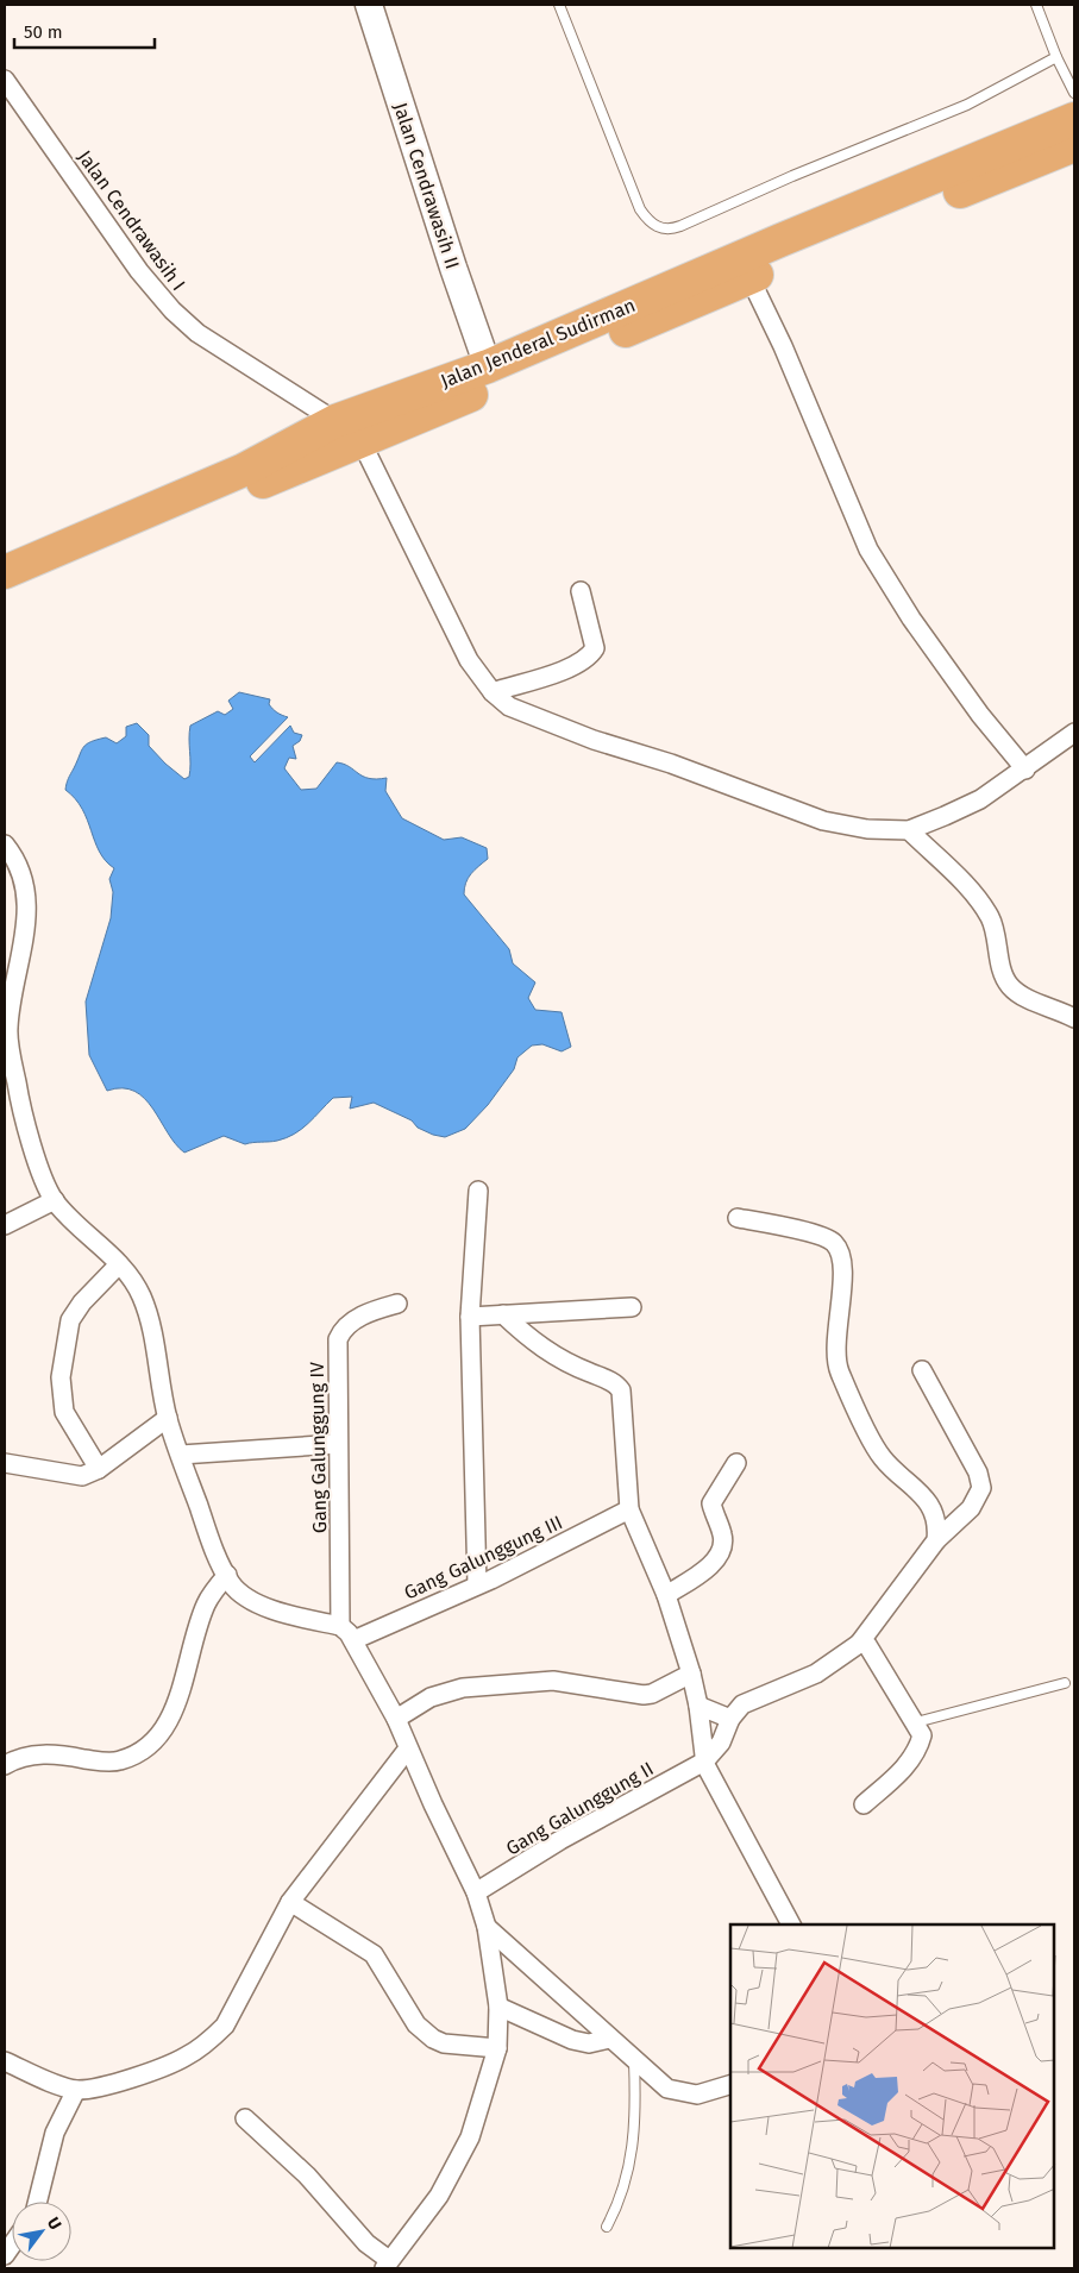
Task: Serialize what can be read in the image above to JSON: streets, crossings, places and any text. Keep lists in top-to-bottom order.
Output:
{
  "streets": {
    "highway": ["Jalan Jenderal Sudirman"],
    "street": [
      "Jalan Cendrawasih II",
      "Jalan Cendrawasih I",
      "Gang Galunggung IV",
      "Gang Galunggung III",
      "Gang Galunggung II"
    ]
  },
  "crossings": [
    ["Jalan Cendrawasih II", "Jalan Jenderal Sudirman"],
    ["Jalan Cendrawasih I", "Jalan Jenderal Sudirman"]
  ],
  "scale_bar": "50 m",
  "north": "top right"
}
